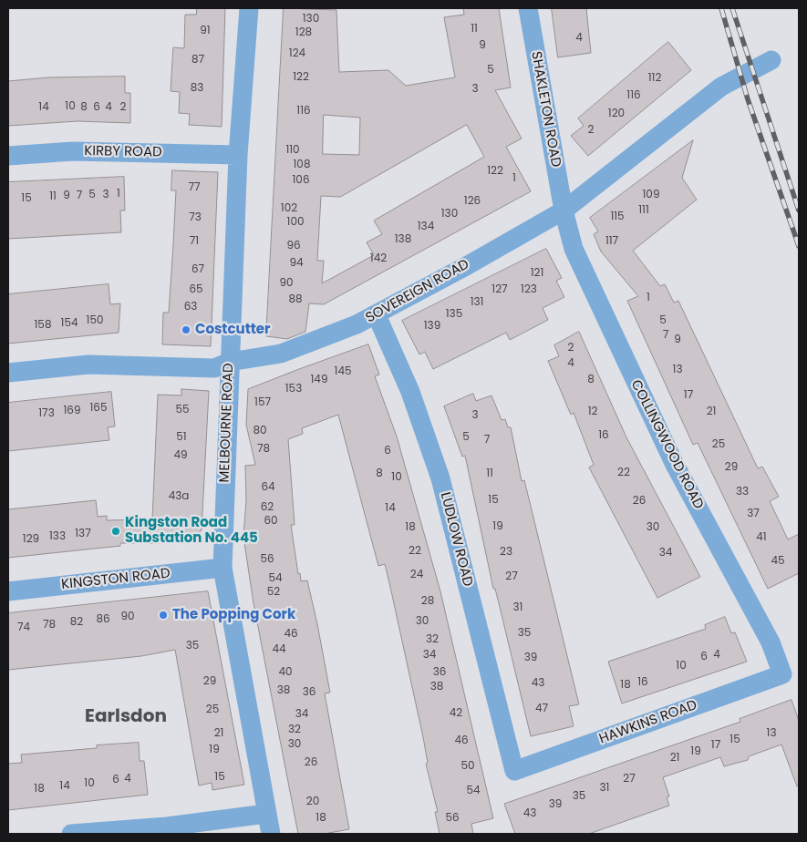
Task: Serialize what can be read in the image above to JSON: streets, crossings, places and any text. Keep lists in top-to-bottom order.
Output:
{
  "streets": {
    "street": [
      "SHAKLETON ROAD",
      "KIRBY ROAD",
      "SOVEREIGN ROAD",
      "MELBOURNE ROAD",
      "COLLINGWOOD ROAD",
      "LUDLOW ROAD",
      "KINGSTON ROAD",
      "HAWKINS ROAD"
    ]
  },
  "crossings": [
    ["SHAKLETON ROAD", "SOVEREIGN ROAD"],
    ["SHAKLETON ROAD", "COLLINGWOOD ROAD"],
    ["KIRBY ROAD", "MELBOURNE ROAD"],
    ["SOVEREIGN ROAD", "MELBOURNE ROAD"],
    ["SOVEREIGN ROAD", "COLLINGWOOD ROAD"],
    ["SOVEREIGN ROAD", "LUDLOW ROAD"],
    ["MELBOURNE ROAD", "KINGSTON ROAD"],
    ["COLLINGWOOD ROAD", "HAWKINS ROAD"],
    ["LUDLOW ROAD", "HAWKINS ROAD"]
  ],
  "districts": ["Earlsdon"],
  "places": ["Costcutter", "Kingston Road Substation No. 445", "The Popping Cork"],
  "house_numbers": [
    "130",
    "11",
    "91",
    "128",
    "4",
    "9",
    "124",
    "87",
    "5",
    "122",
    "112",
    "83",
    "3",
    "116",
    "10",
    "14",
    "8",
    "6",
    "4",
    "2",
    "116",
    "120",
    "2",
    "110",
    "108",
    "122",
    "1",
    "106",
    "77",
    "1",
    "5",
    "3",
    "109",
    "9",
    "7",
    "11",
    "15",
    "126",
    "102",
    "111",
    "130",
    "115",
    "73",
    "100",
    "134",
    "138",
    "71",
    "117",
    "96",
    "142",
    "94",
    "67",
    "121",
    "90",
    "65",
    "127",
    "123",
    "1",
    "88",
    "131",
    "63",
    "135",
    "150",
    "5",
    "154",
    "158",
    "139",
    "7",
    "9",
    "2",
    "4",
    "13",
    "145",
    "149",
    "8",
    "153",
    "17",
    "157",
    "165",
    "55",
    "169",
    "12",
    "21",
    "173",
    "3",
    "80",
    "16",
    "51",
    "5",
    "7",
    "25",
    "78",
    "6",
    "49",
    "29",
    "22",
    "8",
    "11",
    "10",
    "64",
    "33",
    "43a",
    "15",
    "26",
    "62",
    "14",
    "37",
    "60",
    "19",
    "18",
    "30",
    "137",
    "133",
    "41",
    "129",
    "22",
    "23",
    "34",
    "56",
    "45",
    "24",
    "27",
    "54",
    "52",
    "28",
    "31",
    "90",
    "86",
    "30",
    "82",
    "78",
    "74",
    "35",
    "46",
    "32",
    "35",
    "44",
    "34",
    "4",
    "6",
    "39",
    "10",
    "40",
    "36",
    "29",
    "16",
    "43",
    "18",
    "38",
    "38",
    "36",
    "47",
    "25",
    "42",
    "34",
    "32",
    "21",
    "13",
    "15",
    "46",
    "30",
    "17",
    "19",
    "19",
    "21",
    "26",
    "50",
    "15",
    "4",
    "27",
    "6",
    "10",
    "14",
    "31",
    "18",
    "54",
    "35",
    "20",
    "39",
    "43",
    "18",
    "56"
  ]
}
